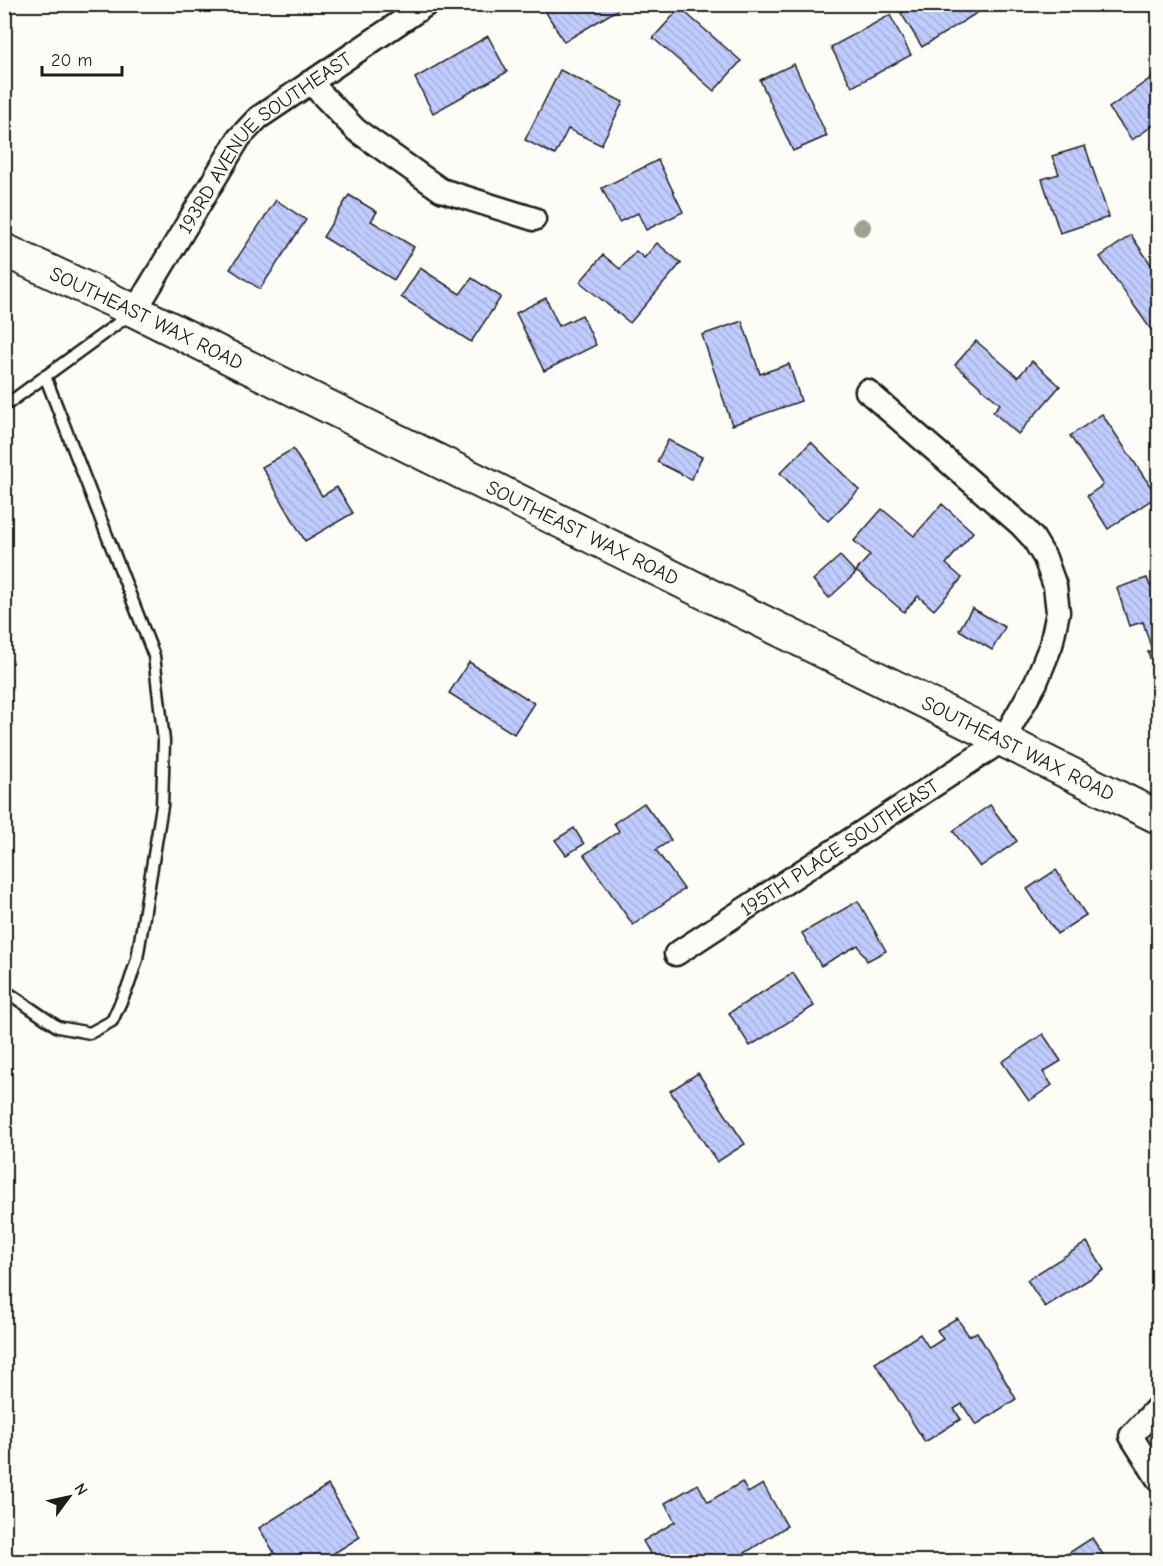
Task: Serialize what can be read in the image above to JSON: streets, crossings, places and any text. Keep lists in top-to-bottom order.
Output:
{
  "streets": {
    "street": ["193RD AVENUE SOUTHEAST", "SOUTHEAST WAX ROAD", "195TH PLACE SOUTHEAST"]
  },
  "crossings": [
    ["193RD AVENUE SOUTHEAST", "SOUTHEAST WAX ROAD"],
    ["SOUTHEAST WAX ROAD", "195TH PLACE SOUTHEAST"]
  ],
  "scale_bar": "20 m",
  "north": "top right"
}
